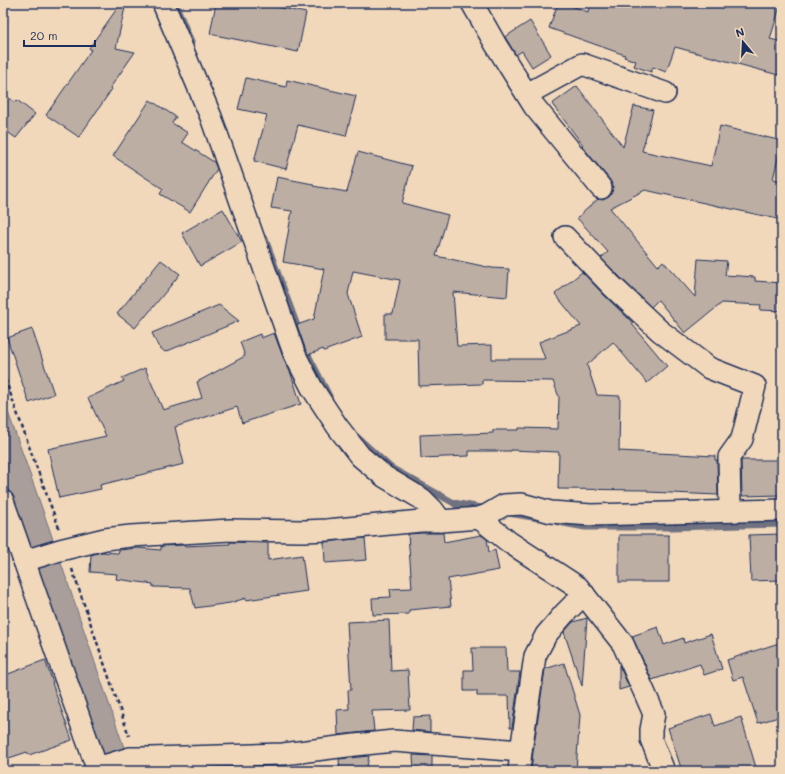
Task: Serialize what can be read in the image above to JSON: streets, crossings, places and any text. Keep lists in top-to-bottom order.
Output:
{
  "scale_bar": "20 m",
  "north": "top"
}
